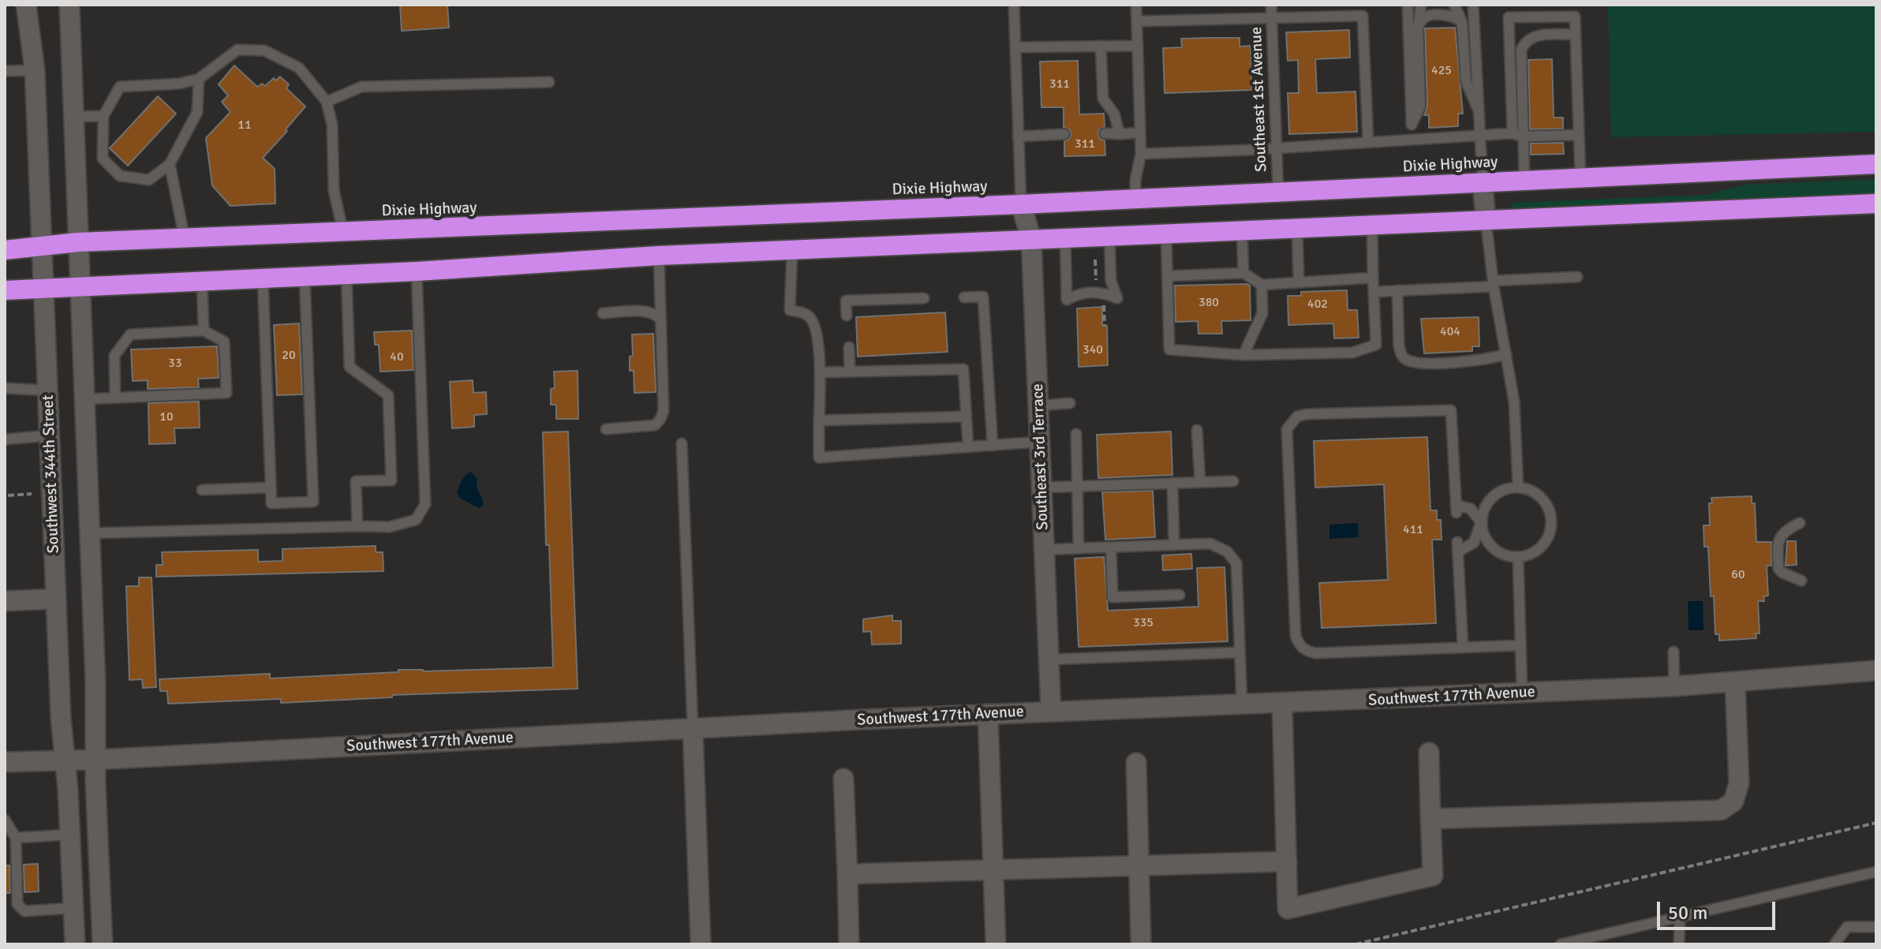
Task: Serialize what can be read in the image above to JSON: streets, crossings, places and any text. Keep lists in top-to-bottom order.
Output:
{
  "streets": {
    "highway": ["Dixie Highway"],
    "main road": ["Southeast 3rd Terrace", "Southwest 344th Street", "Southwest 177th Avenue"],
    "lane": ["Southeast 1st Avenue"]
  },
  "crossings": [
    ["Southeast 1st Avenue", "Dixie Highway"],
    ["Dixie Highway", "Southeast 3rd Terrace"],
    ["Dixie Highway", "Southwest 344th Street"],
    ["Southeast 3rd Terrace", "Southwest 177th Avenue"],
    ["Southwest 344th Street", "Southwest 177th Avenue"]
  ],
  "house_numbers": [
    "425",
    "311",
    "11",
    "311",
    "380",
    "402",
    "404",
    "340",
    "20",
    "40",
    "33",
    "10",
    "411",
    "60",
    "335"
  ],
  "scale_bar": "50 m"
}
